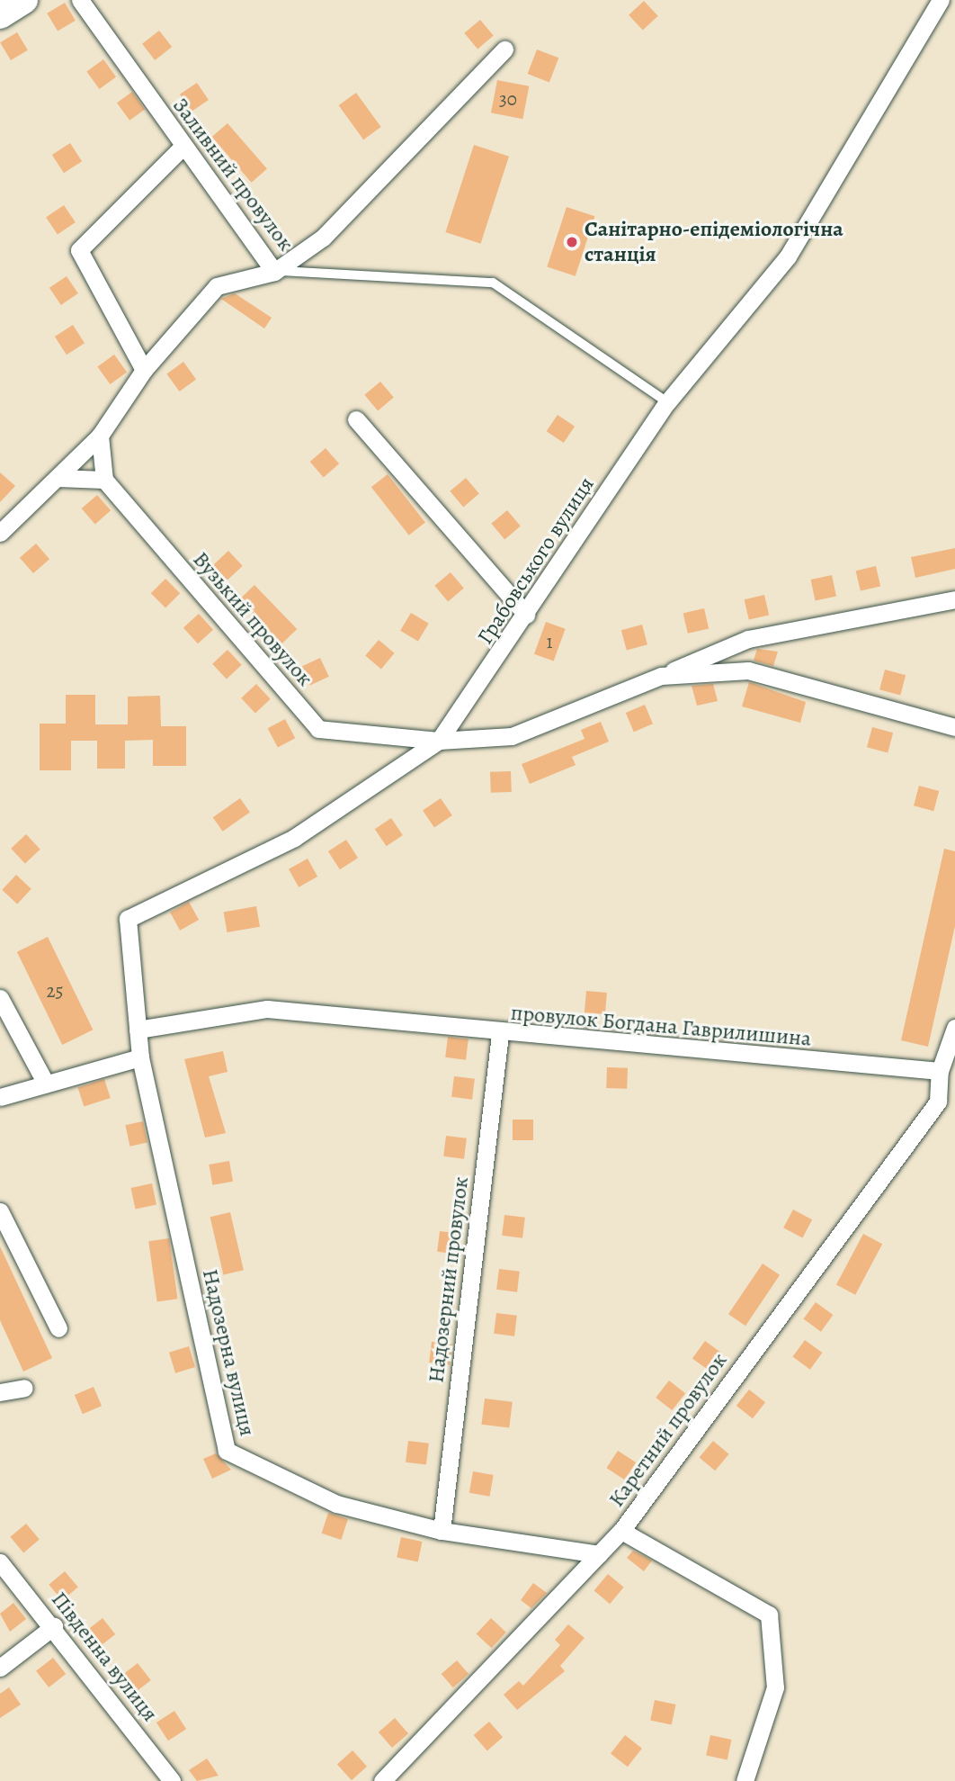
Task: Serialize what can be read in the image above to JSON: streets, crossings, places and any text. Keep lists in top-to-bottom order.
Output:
{
  "streets": {
    "street": [
      "Заливний провулок",
      "Грабовського вулиця",
      "Вузький провулок",
      "провулок Богдана Гаврилишина",
      "Надозерний провулок",
      "Надозерна вулиця",
      "Каретний провулок",
      "Південна вулиця"
    ]
  },
  "crossings": [
    ["Грабовського вулиця", "Вузький провулок"],
    ["Грабовського вулиця", "Надозерна вулиця"],
    ["Вузький провулок", "Надозерна вулиця"],
    ["провулок Богдана Гаврилишина", "Надозерний провулок"],
    ["провулок Богдана Гаврилишина", "Надозерна вулиця"],
    ["провулок Богдана Гаврилишина", "Каретний провулок"],
    ["Надозерний провулок", "Надозерна вулиця"],
    ["Надозерна вулиця", "Каретний провулок"]
  ],
  "places": ["Санітарно-епідеміологічна станція"],
  "house_numbers": ["30", "1", "25"]
}
